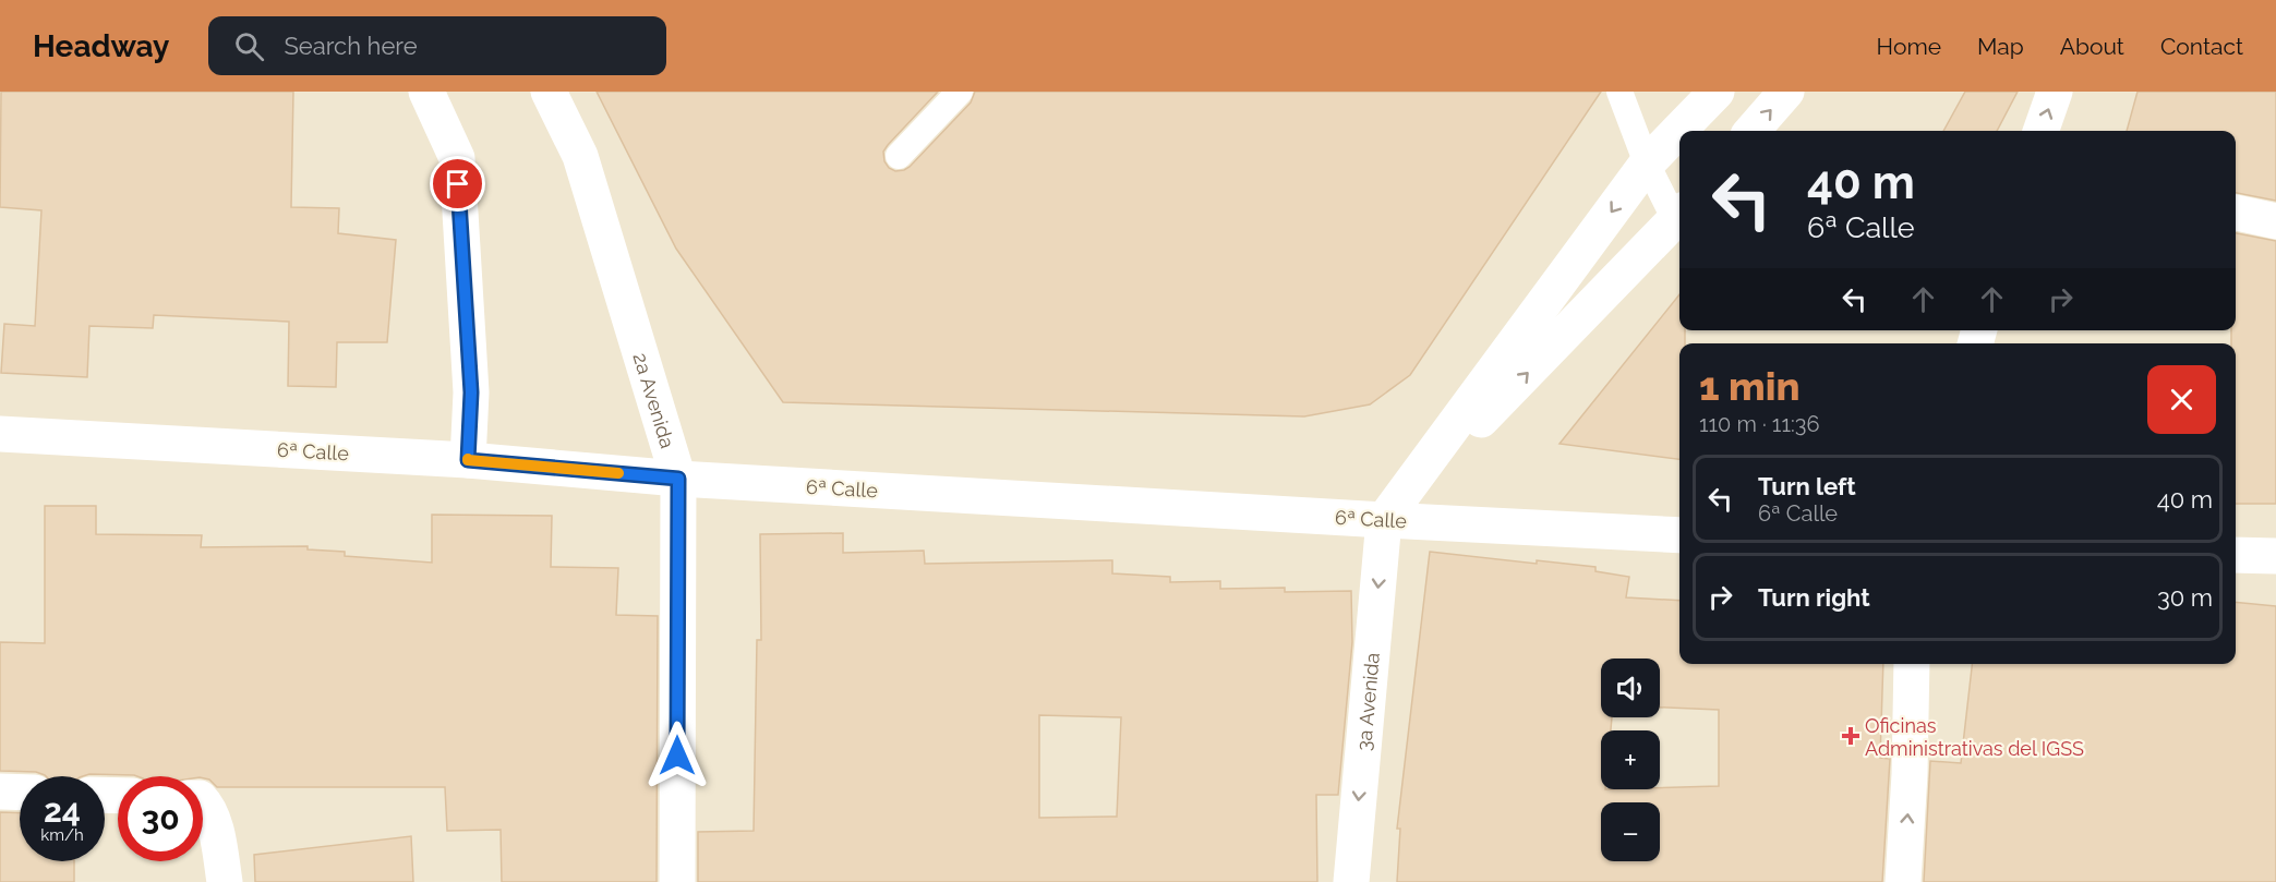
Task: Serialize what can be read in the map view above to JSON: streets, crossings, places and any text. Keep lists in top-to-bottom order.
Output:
{
  "streets": {
    "street": ["2a Avenida", "6ª Calle", "3a Avenida"]
  },
  "crossings": [
    ["2a Avenida", "6ª Calle"],
    ["6ª Calle", "3a Avenida"]
  ],
  "one_way": ["3a Avenida"],
  "places": {
    "health": ["Oficinas Administrativas del IGSS"]
  },
  "page": {
    "header": "Headway",
    "search": "Search here",
    "nav": [
      "Home",
      "Map",
      "About",
      "Contact"
    ],
    "turn": ["40 m", "6ª Calle"],
    "heading": ["1 min", "110 m · 11:36"],
    "list": [
      {
        "name": "Turn left",
        "note": "6ª Calle",
        "value": "40 m"
      },
      {
        "name": "Turn right",
        "value": "30 m"
      }
    ],
    "map_buttons": ["+", "−"],
    "speed": "24 km/h",
    "limit": "30"
  }
}
